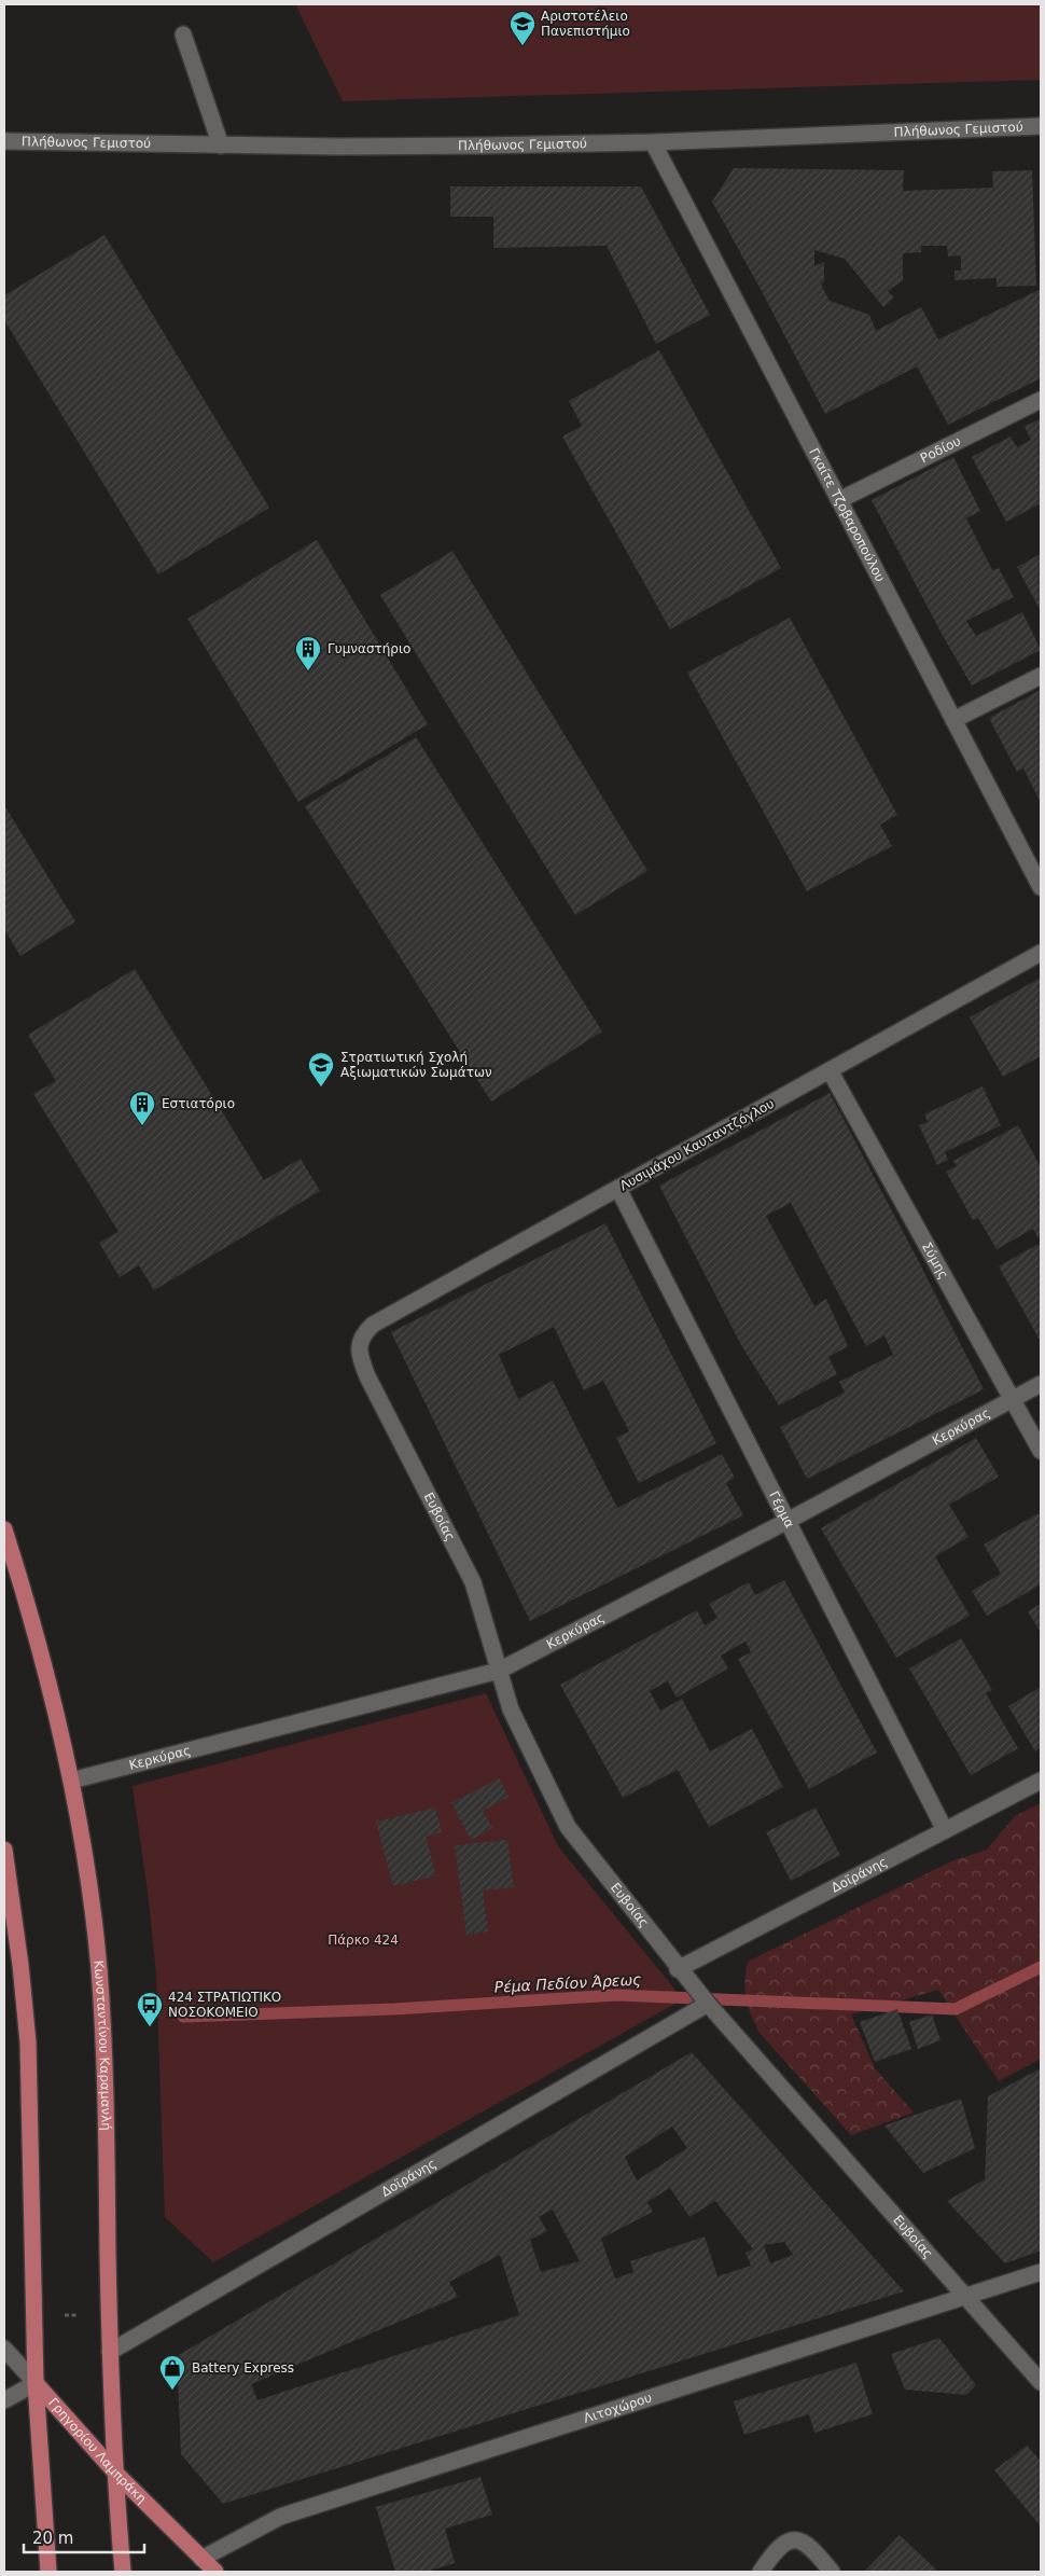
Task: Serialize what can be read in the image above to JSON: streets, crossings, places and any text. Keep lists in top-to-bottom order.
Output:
{
  "streets": {
    "main road": ["Κωνσταντίνου Καραμανλή", "Γρηγορίου Λαμπράκη"],
    "street": [
      "Πλήθωνος Γεμιστού",
      "Ροδίου",
      "Γκαίτε Τζοβαροπούλου",
      "Λυσιμάχου Καυταντζόγλου",
      "Σύμης",
      "Κερκύρας",
      "Γέρμα",
      "Ευβοίας",
      "Δοϊράνης",
      "Λιτοχώρου"
    ]
  },
  "crossings": [
    ["Πλήθωνος Γεμιστού", "Γκαίτε Τζοβαροπούλου"],
    ["Ροδίου", "Γκαίτε Τζοβαροπούλου"],
    ["Λυσιμάχου Καυταντζόγλου", "Σύμης"],
    ["Λυσιμάχου Καυταντζόγλου", "Γέρμα"],
    ["Λυσιμάχου Καυταντζόγλου", "Ευβοίας"],
    ["Σύμης", "Κερκύρας"],
    ["Κερκύρας", "Γέρμα"],
    ["Κερκύρας", "Ευβοίας"],
    ["Κερκύρας", "Κωνσταντίνου Καραμανλή"],
    ["Γέρμα", "Δοϊράνης"],
    ["Ευβοίας", "Δοϊράνης"],
    ["Ευβοίας", "Λιτοχώρου"],
    ["Δοϊράνης", "Κωνσταντίνου Καραμανλή"],
    ["Κωνσταντίνου Καραμανλή", "Γρηγορίου Λαμπράκη"],
    ["Λιτοχώρου", "Γρηγορίου Λαμπράκη"]
  ],
  "water": ["Ρέμα Πεδίον Άρεως"],
  "parks": ["Πάρκο 424"],
  "places": {
    "school or university": ["Αριστοτέλειο Πανεπιστήμιο", "Στρατιωτική Σχολή Αξιωματικών Σωμάτων"],
    "building": ["Γυμναστήριο", "Εστιατόριο"],
    "bus stop": ["424 ΣΤΡΑΤΙΩΤΙΚΟ ΝΟΣΟΚΟΜΕΙΟ"],
    "shop": ["Battery Express"]
  },
  "scale_bar": "20 m"
}
